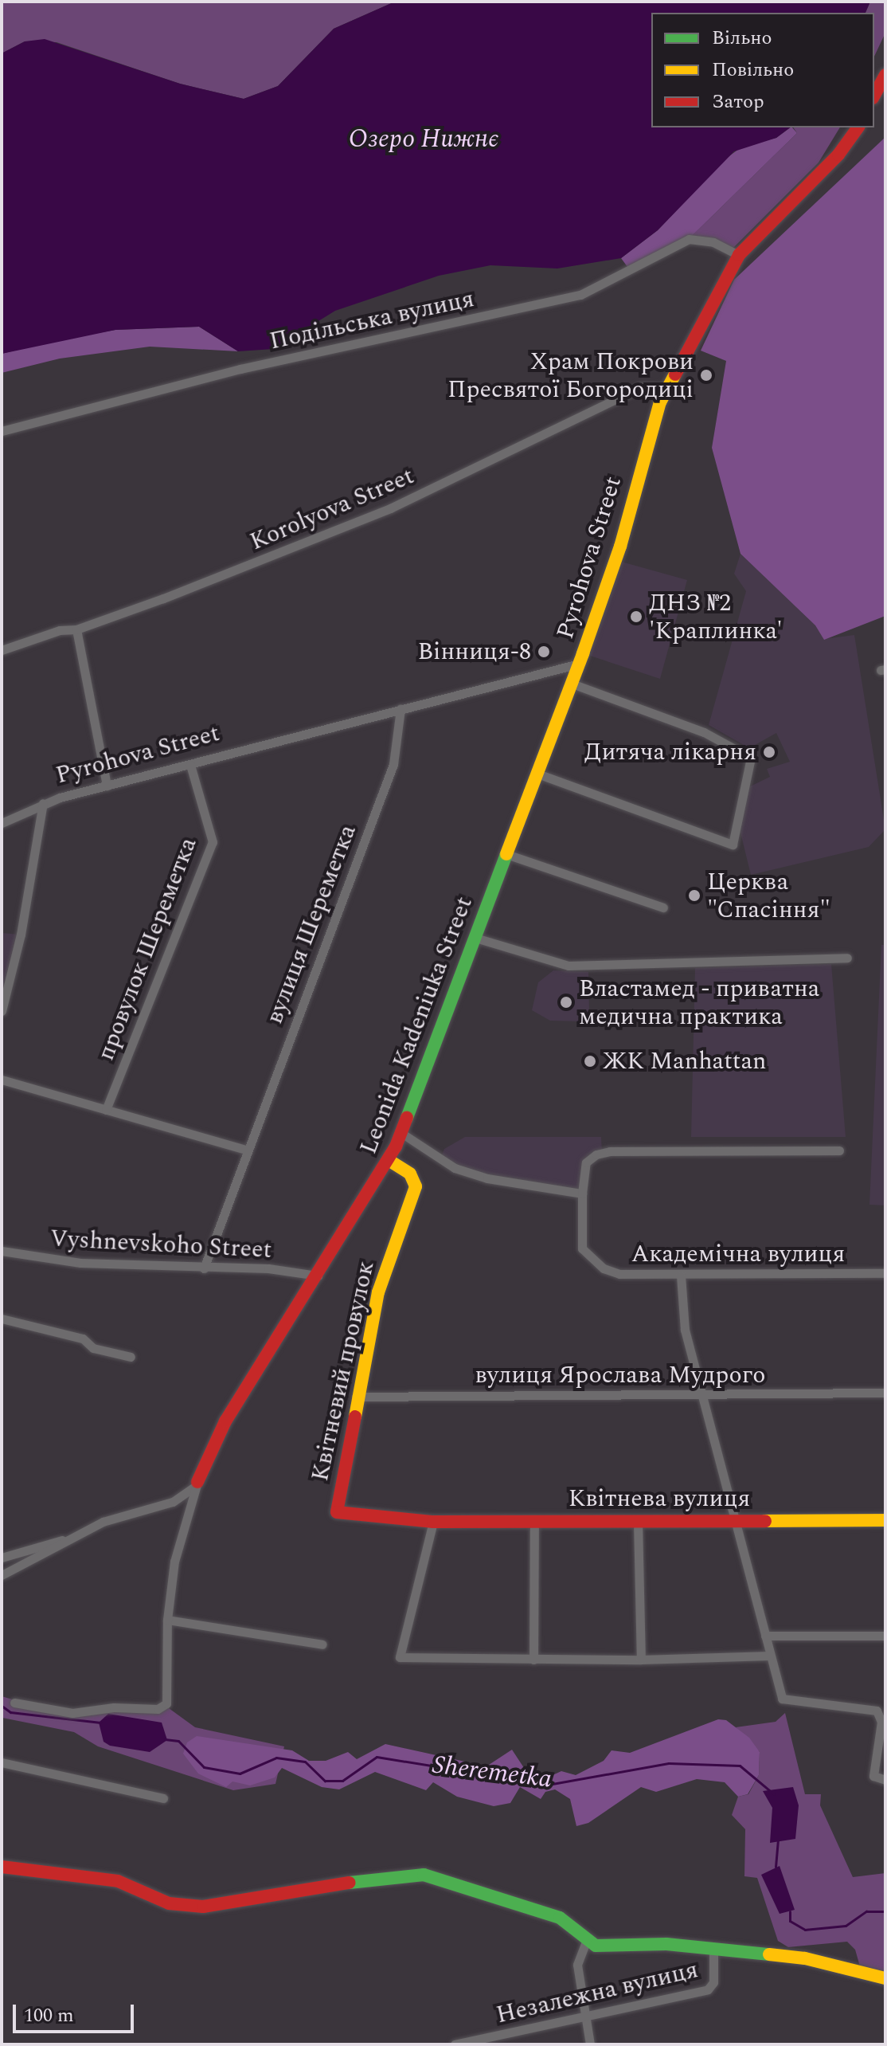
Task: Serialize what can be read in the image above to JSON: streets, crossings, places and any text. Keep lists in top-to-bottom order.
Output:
{
  "streets": {
    "street": [
      "Подільська вулиця",
      "Korolyova Street",
      "Pyrohova Street",
      "вулиця Шереметка",
      "провулок Шереметка",
      "Leonida Kadeniuka Street",
      "Vyshnevskoho Street",
      "Академічна вулиця",
      "Квітневий провулок",
      "вулиця Ярослава Мудрого",
      "Квітнева вулиця",
      "Незалежна вулиця"
    ]
  },
  "crossings": [
    ["Подільська вулиця", "Pyrohova Street"],
    ["Korolyova Street", "Pyrohova Street"],
    ["Pyrohova Street", "вулиця Шереметка"],
    ["Pyrohova Street", "провулок Шереметка"],
    ["Pyrohova Street", "Leonida Kadeniuka Street"],
    ["вулиця Шереметка", "Vyshnevskoho Street"],
    ["Leonida Kadeniuka Street", "Vyshnevskoho Street"],
    ["Leonida Kadeniuka Street", "Квітневий провулок"],
    ["Квітневий провулок", "вулиця Ярослава Мудрого"],
    ["Квітневий провулок", "Квітнева вулиця"]
  ],
  "water": ["Озеро Нижнє", "Sheremetka"],
  "places": [
    "Храм Покрови Пресвятої Богородиці",
    "ДНЗ №2 'Краплинка'",
    "Вінниця-8",
    "Дитяча лікарня",
    "Церква \"Спасіння\"",
    "Властамед - приватна медична практика",
    "ЖК Manhattan"
  ],
  "legend": ["Вільно", "Повільно", "Затор"],
  "scale_bar": "100 m"
}
